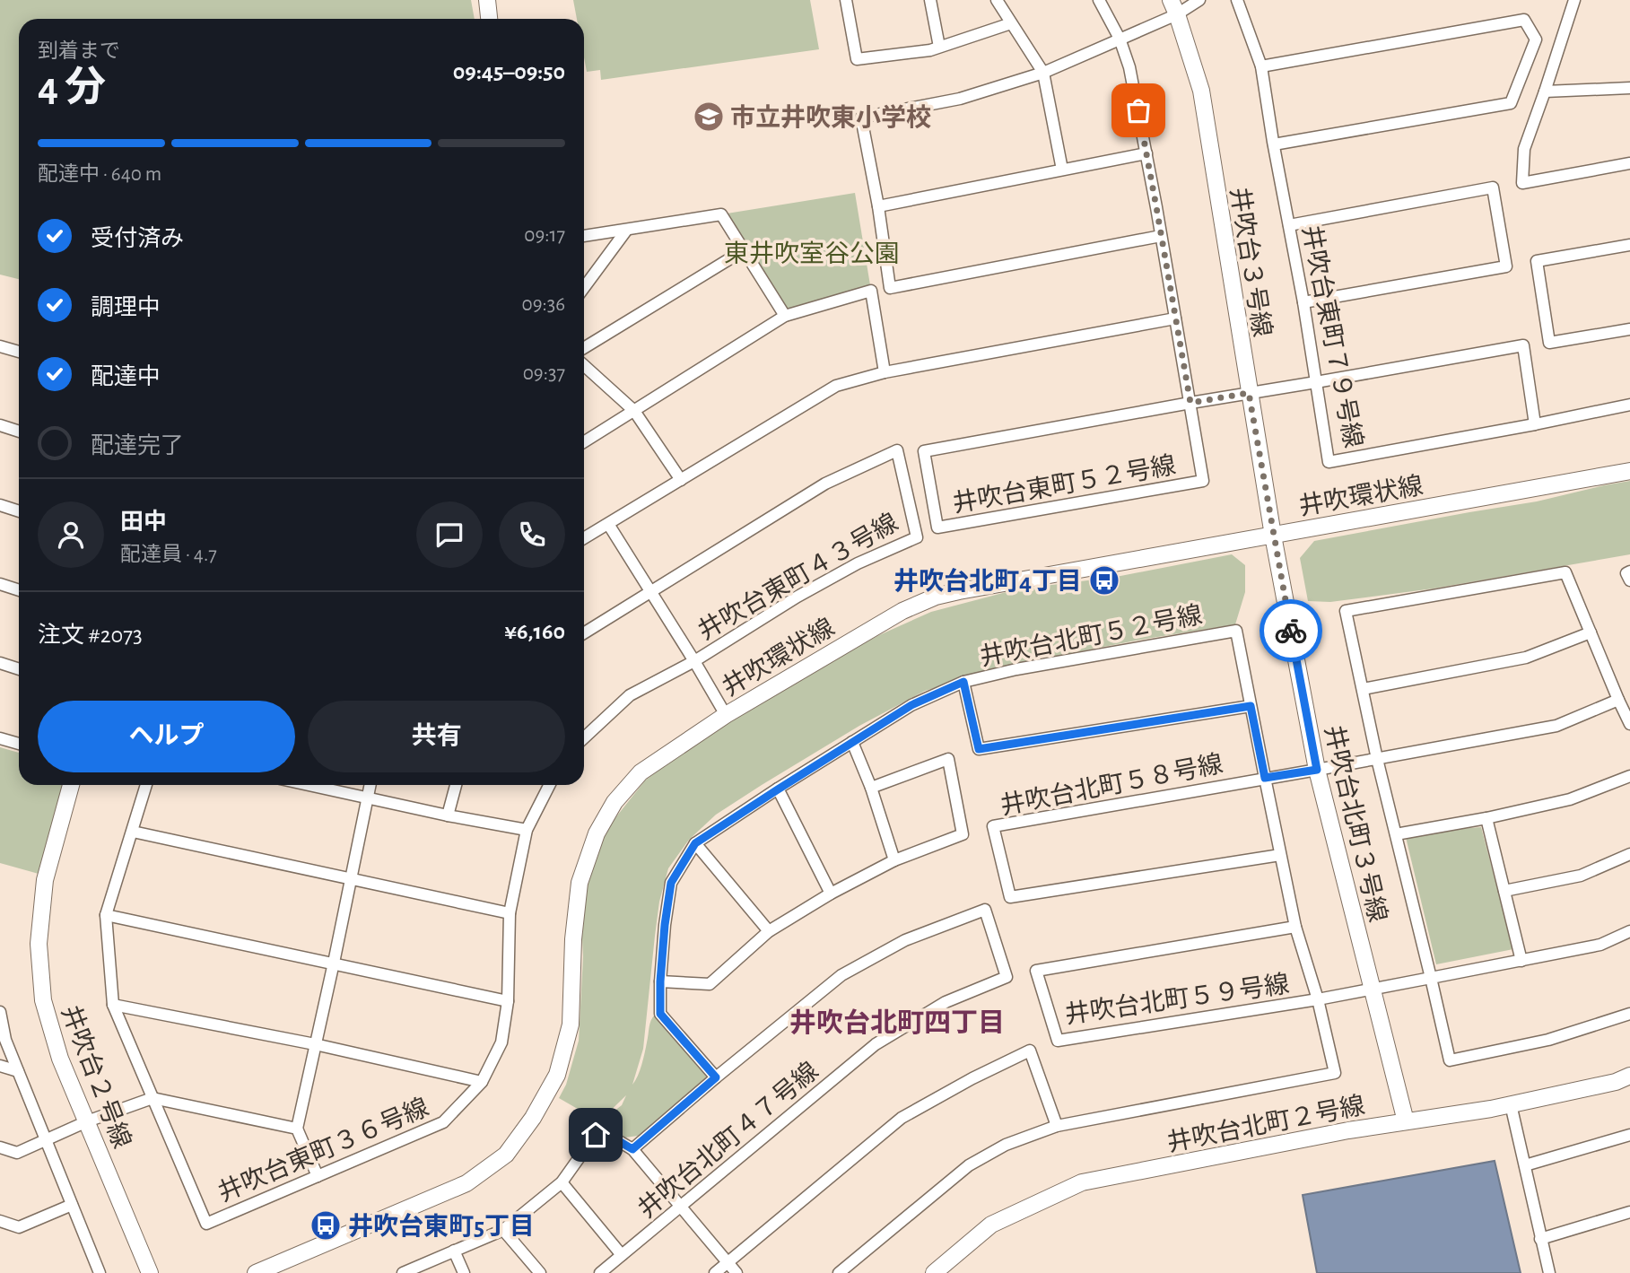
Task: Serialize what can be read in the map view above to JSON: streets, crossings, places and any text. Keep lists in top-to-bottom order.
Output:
{
  "streets": {
    "street": [
      "井吹台３号線",
      "井吹台東町７９号線",
      "井吹台東町５２号線",
      "井吹環状線",
      "井吹台東町４３号線",
      "井吹台北町５２号線",
      "井吹台北町５８号線",
      "井吹台北町３号線",
      "井吹台北町５９号線",
      "井吹台２号線",
      "井吹台北町２号線",
      "井吹台北町４７号線",
      "井吹台東町３６号線"
    ]
  },
  "crossings": [
    ["井吹台３号線", "井吹台東町５２号線"],
    ["井吹台３号線", "井吹環状線"],
    ["井吹台３号線", "井吹台北町３号線"],
    ["井吹台東町７９号線", "井吹台東町５２号線"],
    ["井吹環状線", "井吹台北町３号線"],
    ["井吹台北町５２号線", "井吹台北町５８号線"],
    ["井吹台北町５２号線", "井吹台北町５９号線"],
    ["井吹台北町５２号線", "井吹台北町４７号線"],
    ["井吹台北町５８号線", "井吹台北町３号線"],
    ["井吹台北町３号線", "井吹台北町５９号線"],
    ["井吹台北町３号線", "井吹台北町２号線"]
  ],
  "districts": ["井吹台北町四丁目"],
  "parks": ["東井吹室谷公園"],
  "places": {
    "school or university": ["市立井吹東小学校"],
    "bus stop": ["井吹台北町4丁目", "井吹台東町5丁目"]
  },
  "page": {
    "heading": ["4 分", "到着まで", "09:45–09:50"],
    "panel": [
      "田中",
      "配達員 · 4.7",
      "注文 #2073",
      "¥6,160"
    ],
    "bar": "配達中 · 640 m",
    "list": [
      ["受付済み", "09:17"],
      ["調理中", "09:36"],
      ["配達中", "09:37"],
      "配達完了"
    ],
    "buttons": ["ヘルプ", "共有"]
  }
}
